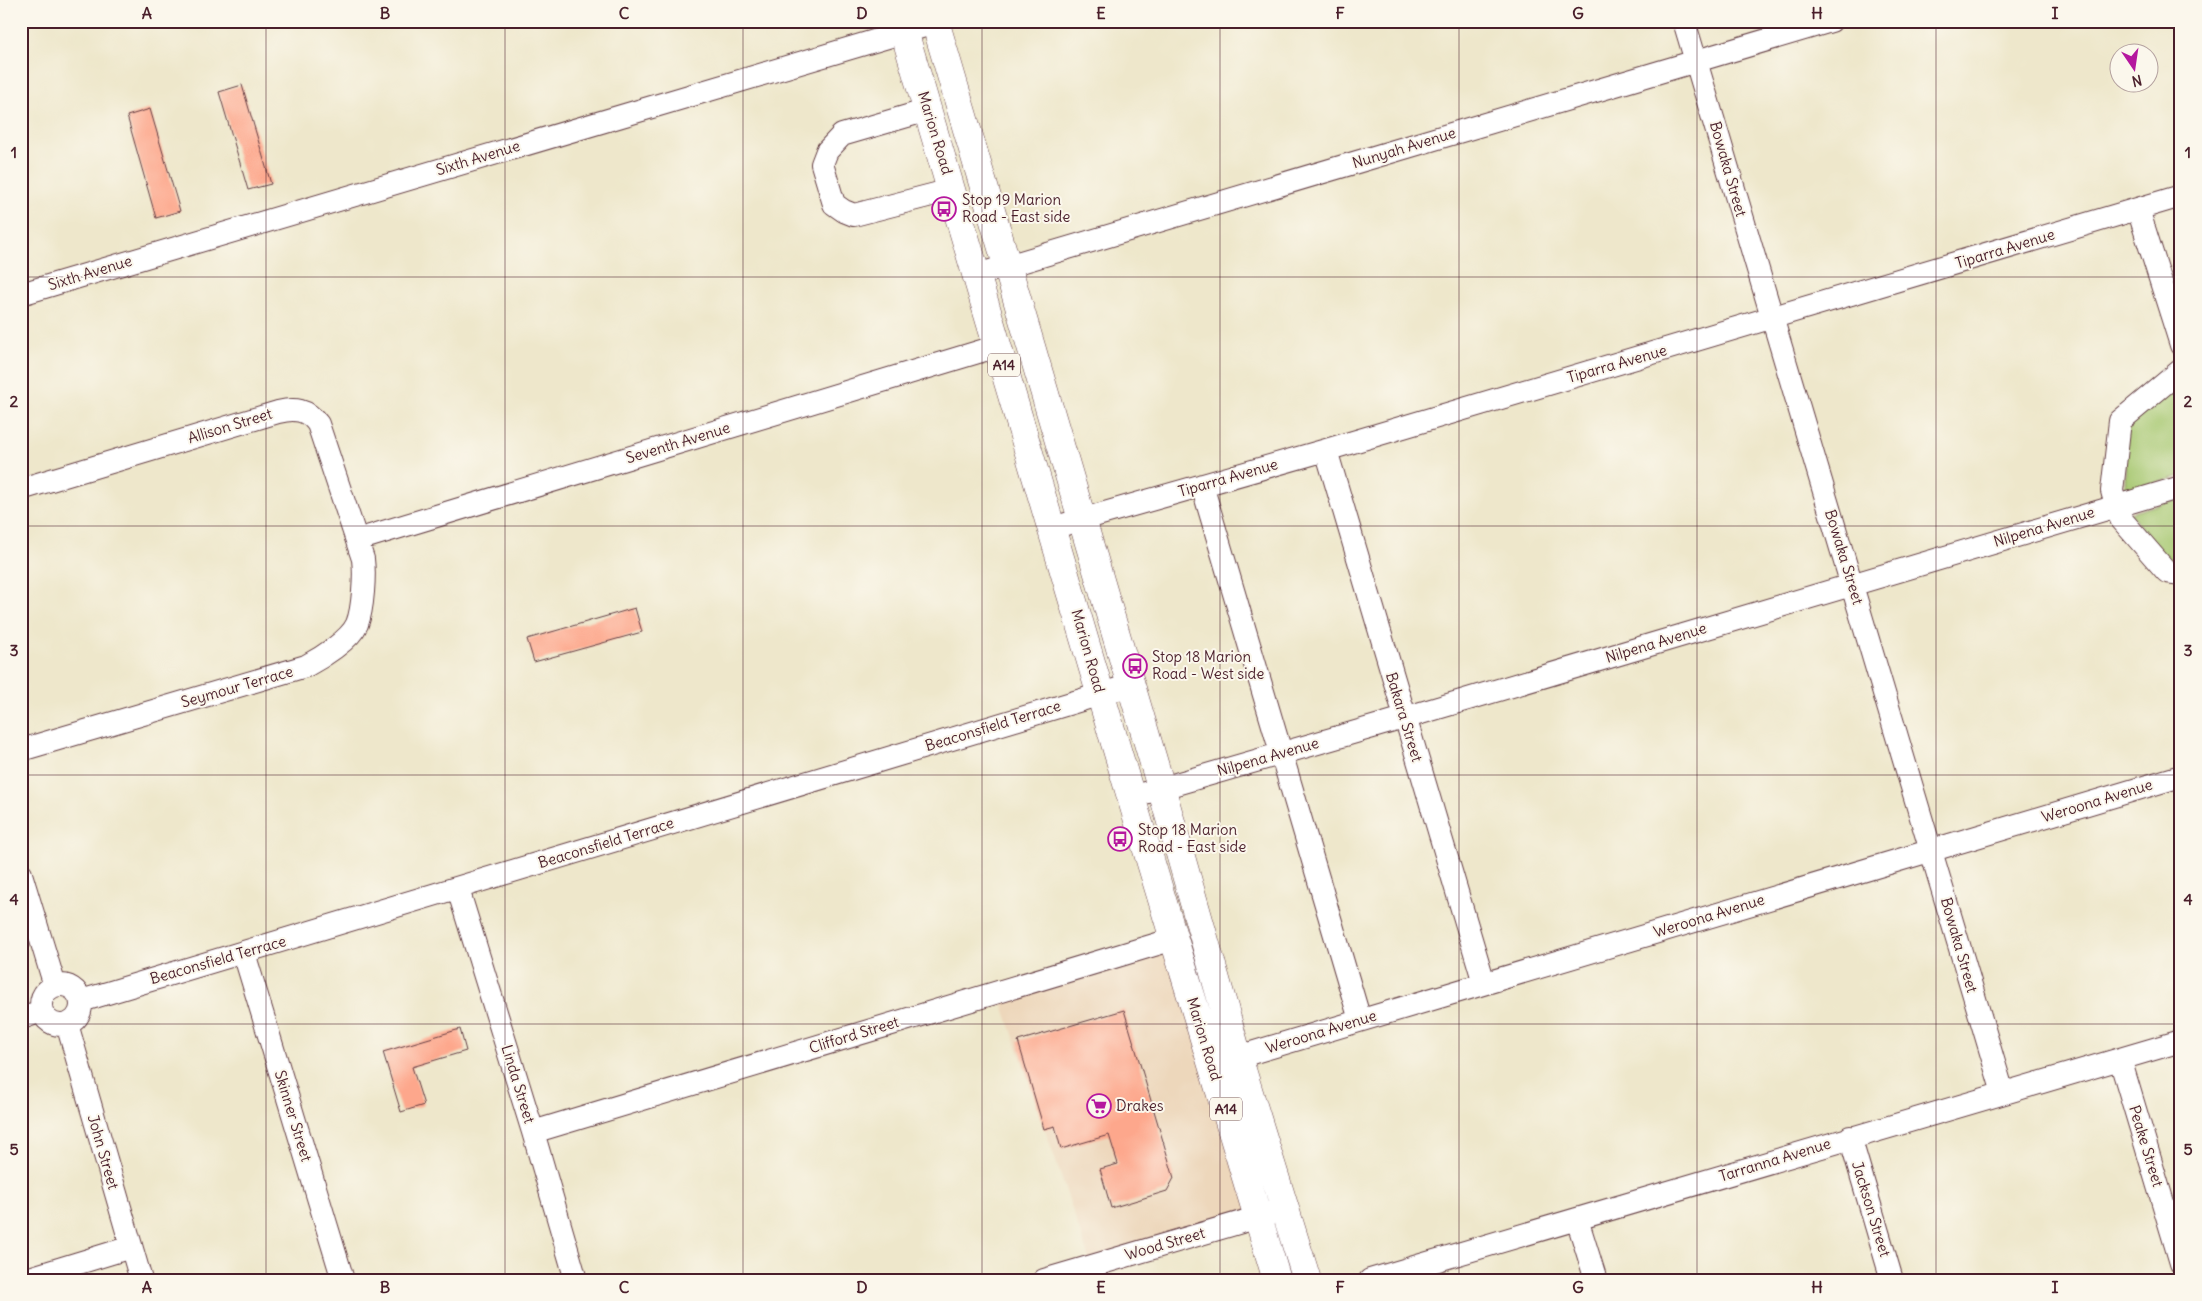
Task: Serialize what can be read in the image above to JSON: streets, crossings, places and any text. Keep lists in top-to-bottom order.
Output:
{
  "streets": {
    "main road": ["Marion Road", "A14"],
    "street": [
      "Nunyah Avenue",
      "Sixth Avenue",
      "Bowaka Street",
      "Tiparra Avenue",
      "Allison Street",
      "Seventh Avenue",
      "Nilpena Avenue",
      "Seymour Terrace",
      "Bakara Street",
      "Beaconsfield Terrace",
      "Weroona Avenue",
      "Clifford Street",
      "Linda Street",
      "Skinner Street",
      "Peake Street",
      "John Street",
      "Tarranna Avenue",
      "Jackson Street",
      "Wood Street"
    ]
  },
  "crossings": [
    ["Marion Road", "Nunyah Avenue"],
    ["Marion Road", "Sixth Avenue"],
    ["Marion Road", "Tiparra Avenue"],
    ["Marion Road", "Seventh Avenue"],
    ["Marion Road", "Nilpena Avenue"],
    ["Marion Road", "Beaconsfield Terrace"],
    ["Marion Road", "Weroona Avenue"],
    ["Marion Road", "Clifford Street"],
    ["Marion Road", "Wood Street"],
    ["Nunyah Avenue", "Bowaka Street"],
    ["Bowaka Street", "Tiparra Avenue"],
    ["Bowaka Street", "Nilpena Avenue"],
    ["Bowaka Street", "Weroona Avenue"],
    ["Bowaka Street", "Tarranna Avenue"],
    ["Tiparra Avenue", "Bakara Street"],
    ["Allison Street", "Seventh Avenue"],
    ["Allison Street", "Seymour Terrace"],
    ["Seventh Avenue", "Seymour Terrace"],
    ["Nilpena Avenue", "Bakara Street"],
    ["Bakara Street", "Weroona Avenue"],
    ["Beaconsfield Terrace", "Linda Street"],
    ["Beaconsfield Terrace", "Skinner Street"],
    ["Beaconsfield Terrace", "John Street"],
    ["Clifford Street", "Linda Street"],
    ["Peake Street", "Tarranna Avenue"],
    ["Tarranna Avenue", "Jackson Street"]
  ],
  "places": {
    "bus stop": ["Stop 19 Marion Road - East side", "Stop 18 Marion Road - West side", "Stop 18 Marion Road - East side"],
    "supermarket": ["Drakes"]
  },
  "north": "bottom",
  "grid": {
    "columns": [
      "A",
      "B",
      "C",
      "D",
      "E",
      "F",
      "G",
      "H",
      "I"
    ],
    "rows": [
      "1",
      "2",
      "3",
      "4",
      "5"
    ]
  }
}
